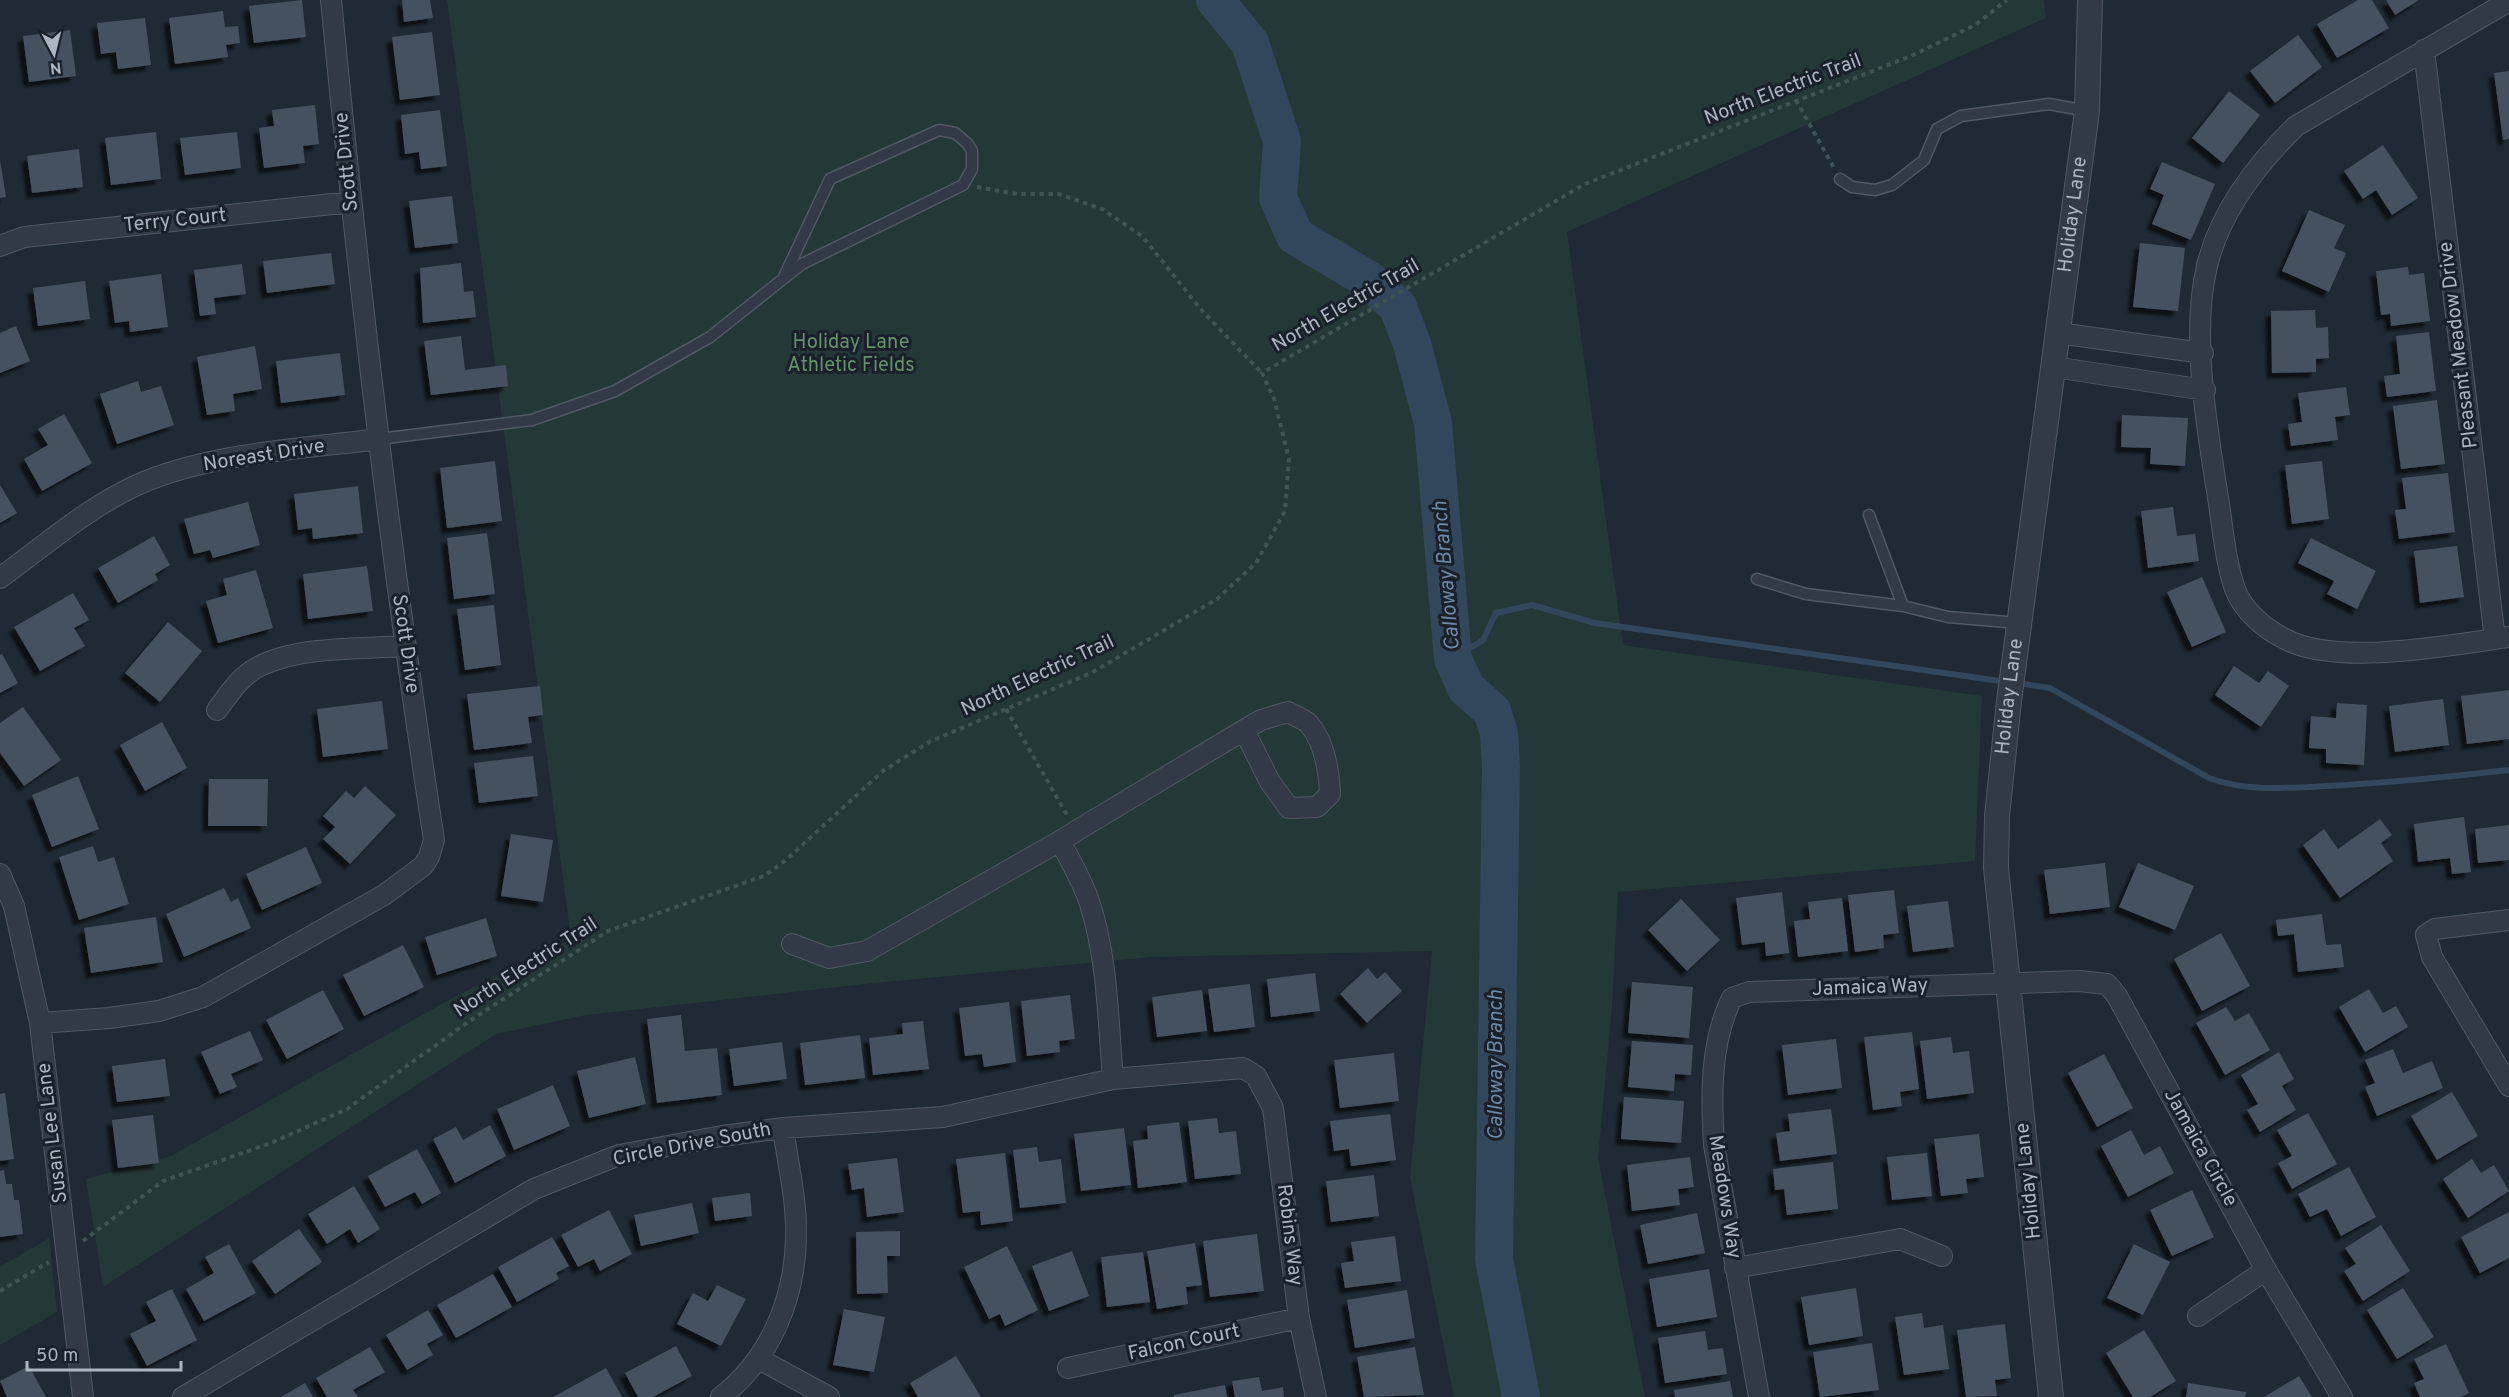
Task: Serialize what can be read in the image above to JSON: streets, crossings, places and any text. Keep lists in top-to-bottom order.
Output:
{
  "streets": {
    "street": [
      "Scott Drive",
      "Holiday Lane",
      "Terry Court",
      "Pleasant Meadow Drive",
      "Noreast Drive",
      "Jamaica Way",
      "Susan Lee Lane",
      "Circle Drive South",
      "Jamaica Circle",
      "Meadows Way",
      "Robins Way",
      "Falcon Court"
    ],
    "path": ["North Electric Trail"]
  },
  "crossings": [
    ["North Electric Trail", "Susan Lee Lane"],
    ["Scott Drive", "Terry Court"],
    ["Scott Drive", "Noreast Drive"],
    ["Scott Drive", "Susan Lee Lane"],
    ["Holiday Lane", "Jamaica Way"],
    ["Holiday Lane", "Jamaica Circle"],
    ["Jamaica Way", "Jamaica Circle"],
    ["Jamaica Way", "Meadows Way"],
    ["Circle Drive South", "Robins Way"],
    ["Robins Way", "Falcon Court"]
  ],
  "water": ["Calloway Branch"],
  "parks": ["Holiday Lane Athletic Fields"],
  "scale_bar": "50 m",
  "north": "bottom"
}
